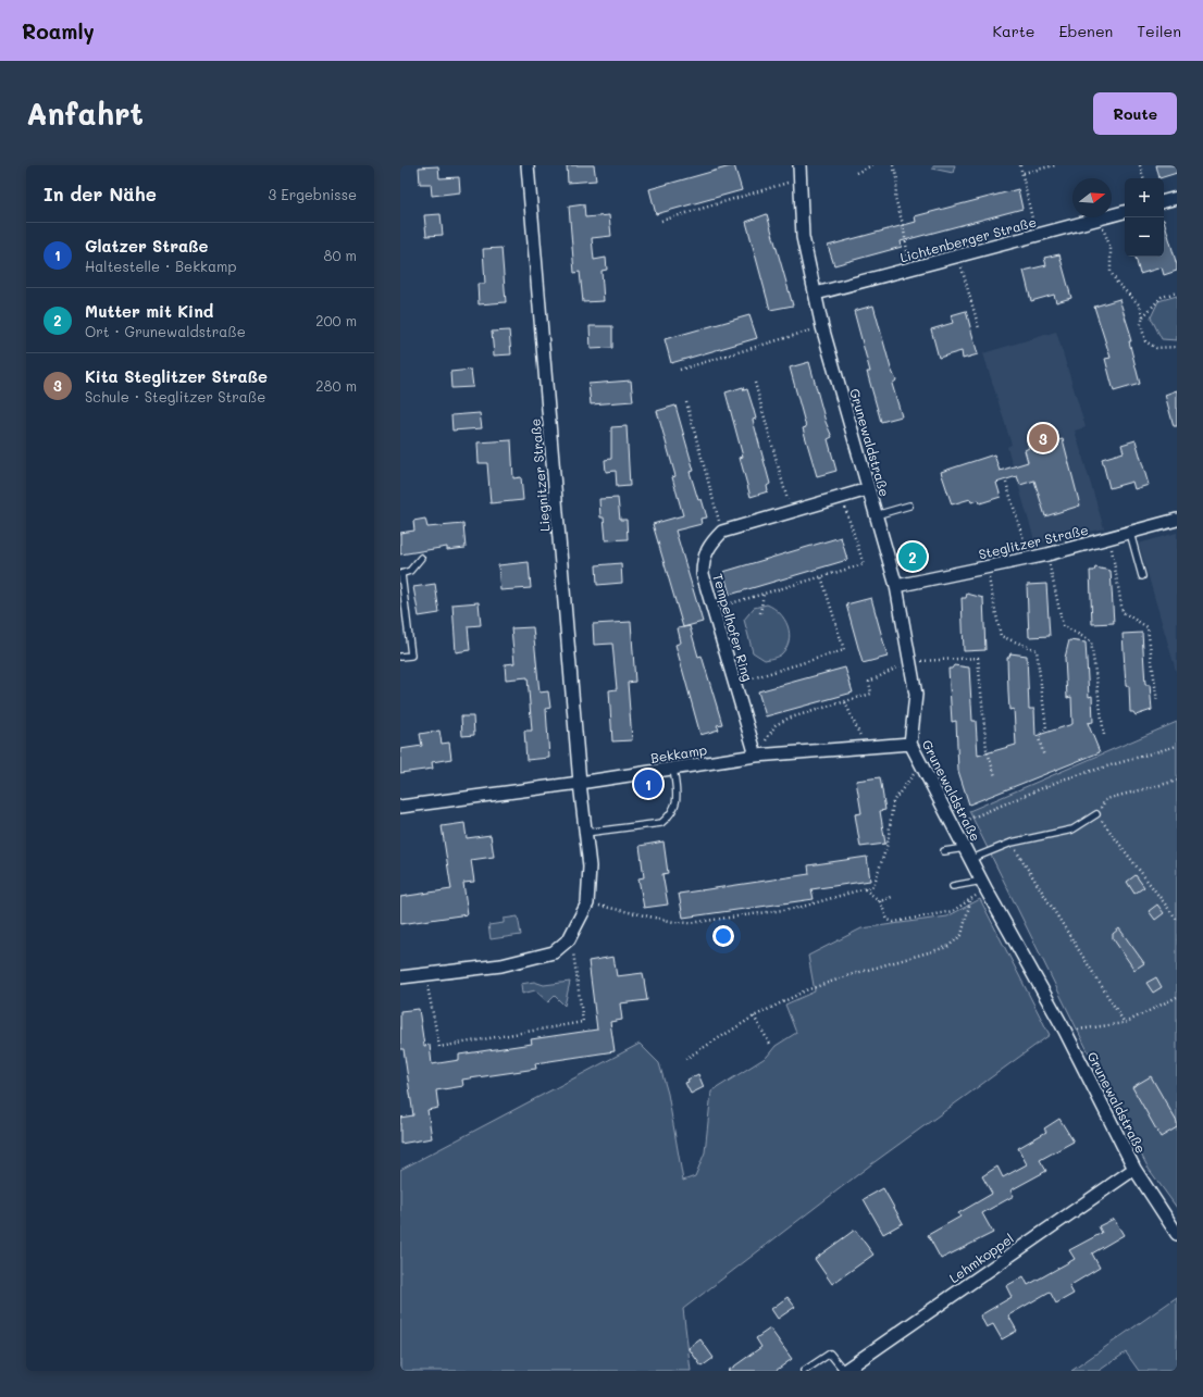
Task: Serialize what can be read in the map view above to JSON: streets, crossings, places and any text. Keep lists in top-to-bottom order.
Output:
{
  "streets": {
    "street": [
      "Lichtenberger Straße",
      "Grunewaldstraße",
      "Liegnitzer Straße",
      "Steglitzer Straße",
      "Tempelhofer Ring",
      "Bekkamp",
      "Lehmkoppel"
    ]
  },
  "crossings": [
    ["Lichtenberger Straße", "Grunewaldstraße"],
    ["Grunewaldstraße", "Steglitzer Straße"],
    ["Grunewaldstraße", "Bekkamp"],
    ["Grunewaldstraße", "Lehmkoppel"],
    ["Liegnitzer Straße", "Bekkamp"],
    ["Tempelhofer Ring", "Bekkamp"]
  ],
  "north": "right",
  "page": {
    "header": "Roamly",
    "nav": ["Karte", "Ebenen", "Teilen"],
    "buttons": "Route",
    "title": "Anfahrt",
    "heading": ["In der Nähe", "3 Ergebnisse"],
    "map_buttons": ["+", "−"],
    "list": [
      {
        "mark": "1",
        "name": "Glatzer Straße",
        "note": "Haltestelle · Bekkamp",
        "value": "80 m"
      },
      {
        "mark": "2",
        "name": "Mutter mit Kind",
        "note": "Ort · Grunewaldstraße",
        "value": "200 m"
      },
      {
        "mark": "3",
        "name": "Kita Steglitzer Straße",
        "note": "Schule · Steglitzer Straße",
        "value": "280 m"
      }
    ],
    "pins": ["3", "2", "1"]
  }
}
